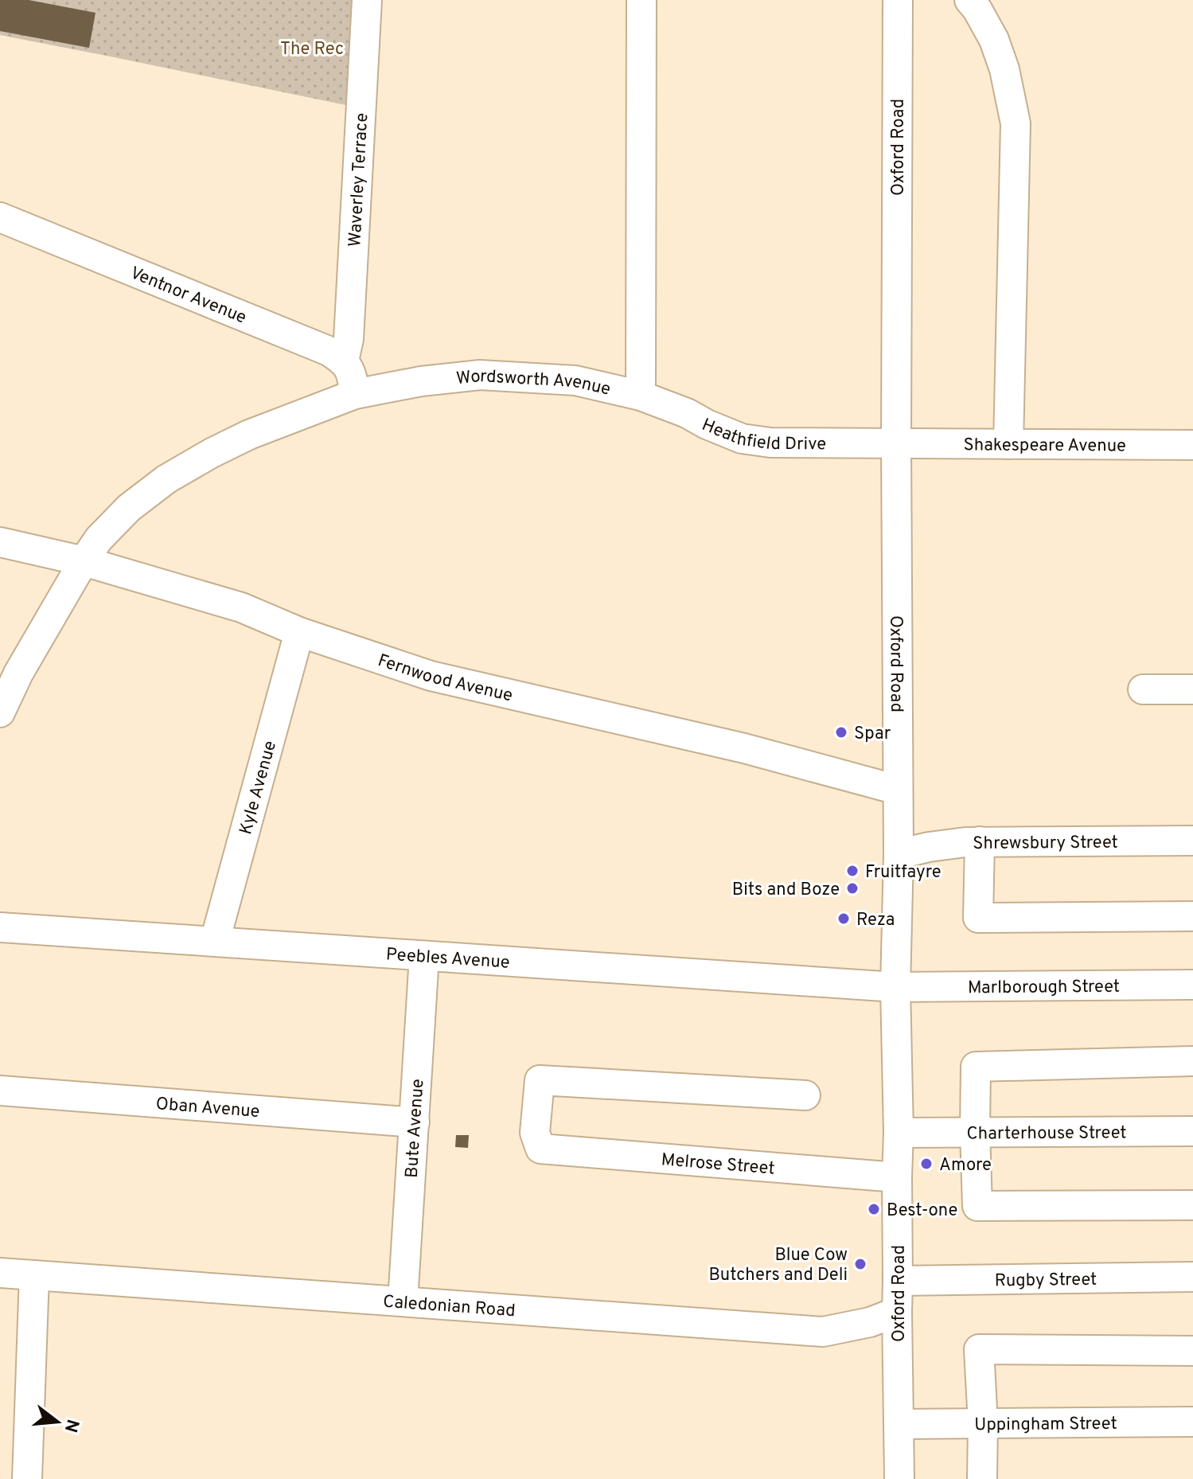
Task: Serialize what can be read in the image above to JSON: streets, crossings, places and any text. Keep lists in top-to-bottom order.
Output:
{
  "streets": {
    "street": [
      "Oxford Road",
      "Waverley Terrace",
      "Ventnor Avenue",
      "Wordsworth Avenue",
      "Heathfield Drive",
      "Shakespeare Avenue",
      "Fernwood Avenue",
      "Kyle Avenue",
      "Shrewsbury Street",
      "Peebles Avenue",
      "Marlborough Street",
      "Oban Avenue",
      "Bute Avenue",
      "Charterhouse Street",
      "Melrose Street",
      "Rugby Street",
      "Caledonian Road",
      "Uppingham Street"
    ]
  },
  "crossings": [
    ["Oxford Road", "Heathfield Drive"],
    ["Oxford Road", "Shakespeare Avenue"],
    ["Oxford Road", "Fernwood Avenue"],
    ["Oxford Road", "Shrewsbury Street"],
    ["Oxford Road", "Peebles Avenue"],
    ["Oxford Road", "Marlborough Street"],
    ["Oxford Road", "Charterhouse Street"],
    ["Oxford Road", "Melrose Street"],
    ["Oxford Road", "Rugby Street"],
    ["Oxford Road", "Caledonian Road"],
    ["Oxford Road", "Uppingham Street"],
    ["Waverley Terrace", "Ventnor Avenue"],
    ["Wordsworth Avenue", "Heathfield Drive"],
    ["Wordsworth Avenue", "Fernwood Avenue"],
    ["Heathfield Drive", "Shakespeare Avenue"],
    ["Fernwood Avenue", "Kyle Avenue"],
    ["Kyle Avenue", "Peebles Avenue"],
    ["Peebles Avenue", "Marlborough Street"],
    ["Peebles Avenue", "Bute Avenue"],
    ["Oban Avenue", "Bute Avenue"],
    ["Bute Avenue", "Caledonian Road"]
  ],
  "parks": ["The Rec"],
  "places": [
    "Spar",
    "Fruitfayre",
    "Bits and Boze",
    "Reza",
    "Amore",
    "Best-one",
    "Blue Cow Butchers and Deli"
  ],
  "north": "right"
}
